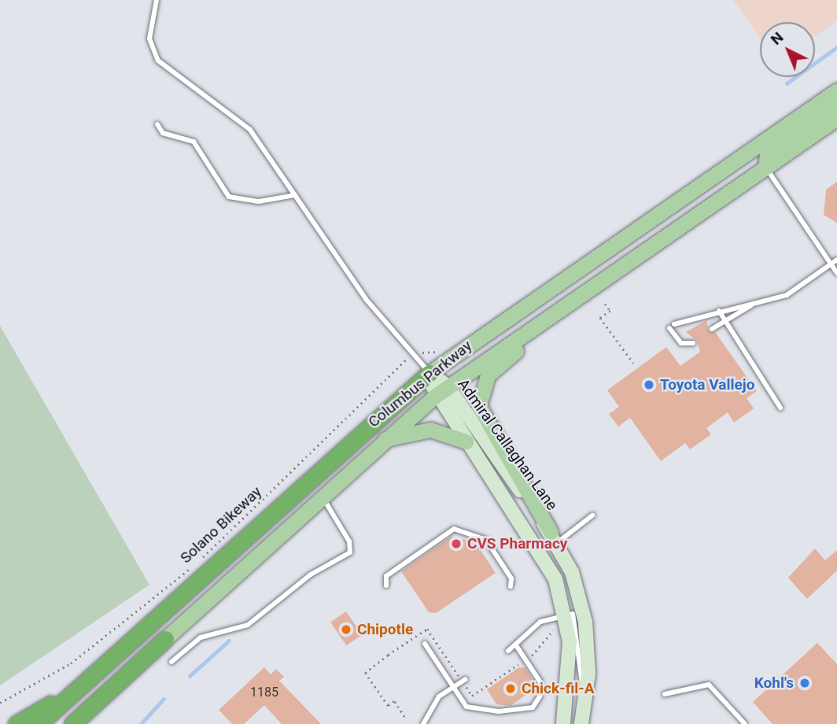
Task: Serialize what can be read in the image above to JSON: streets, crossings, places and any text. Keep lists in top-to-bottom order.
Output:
{
  "streets": {
    "highway": ["Columbus Parkway"],
    "main road": ["Admiral Callaghan Lane"],
    "path": ["Solano Bikeway"]
  },
  "crossings": [
    ["Columbus Parkway", "Admiral Callaghan Lane"]
  ],
  "places": [
    "Toyota Vallejo",
    "CVS Pharmacy",
    "Chipotle",
    "Kohl's",
    "Chick-fil-A"
  ],
  "house_numbers": ["1185"],
  "north": "top left"
}
